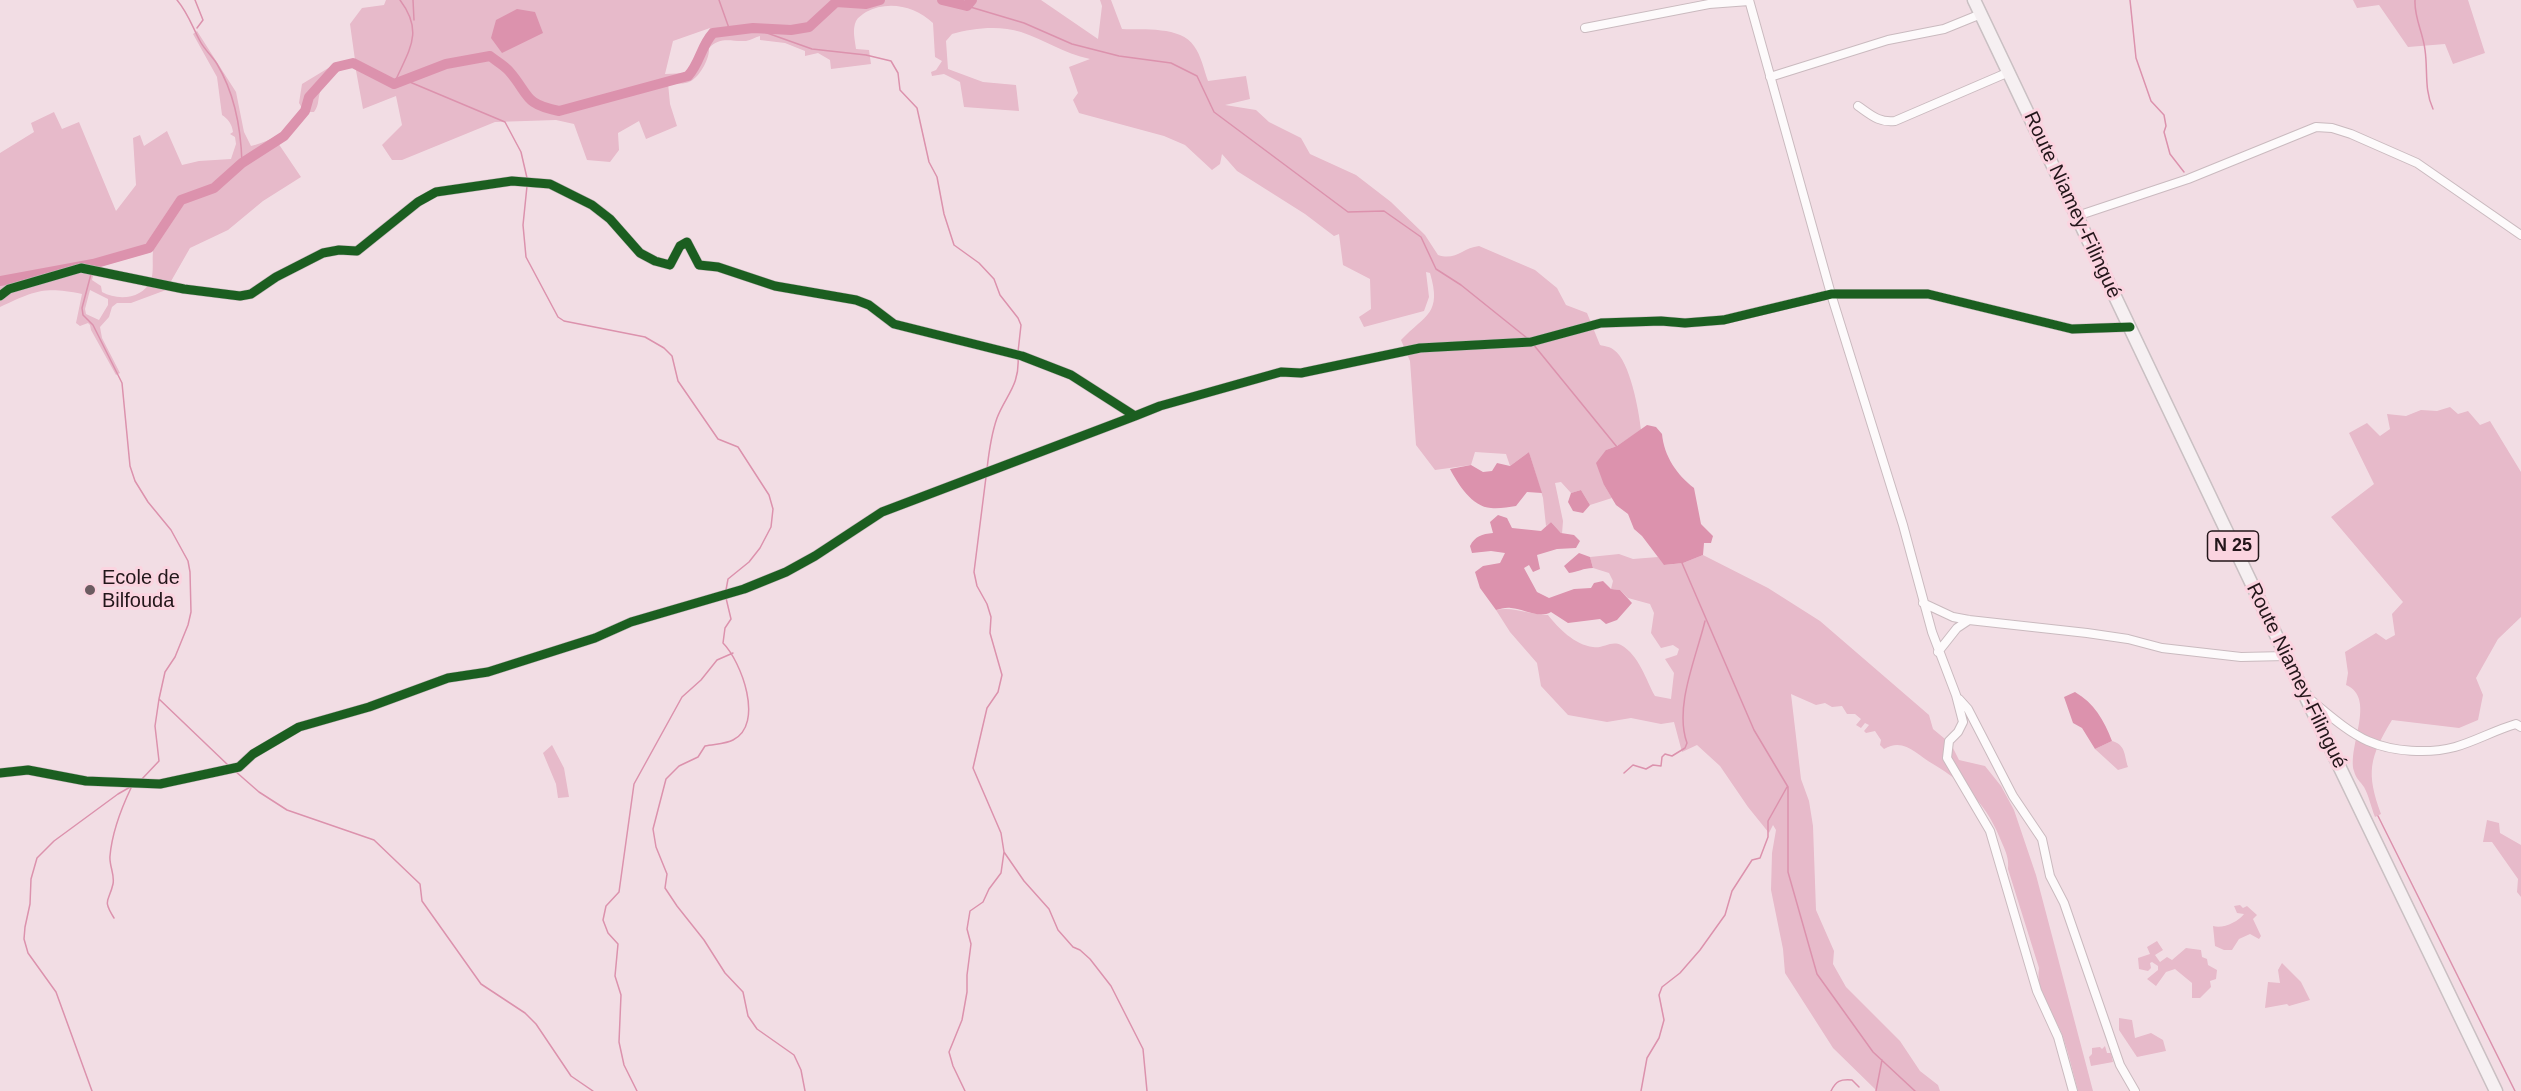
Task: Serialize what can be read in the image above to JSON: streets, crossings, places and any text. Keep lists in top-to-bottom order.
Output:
{
  "streets": {
    "main road": ["Route Niamey-Filingué", "N 25"]
  },
  "places": ["Ecole de Bilfouda"]
}
